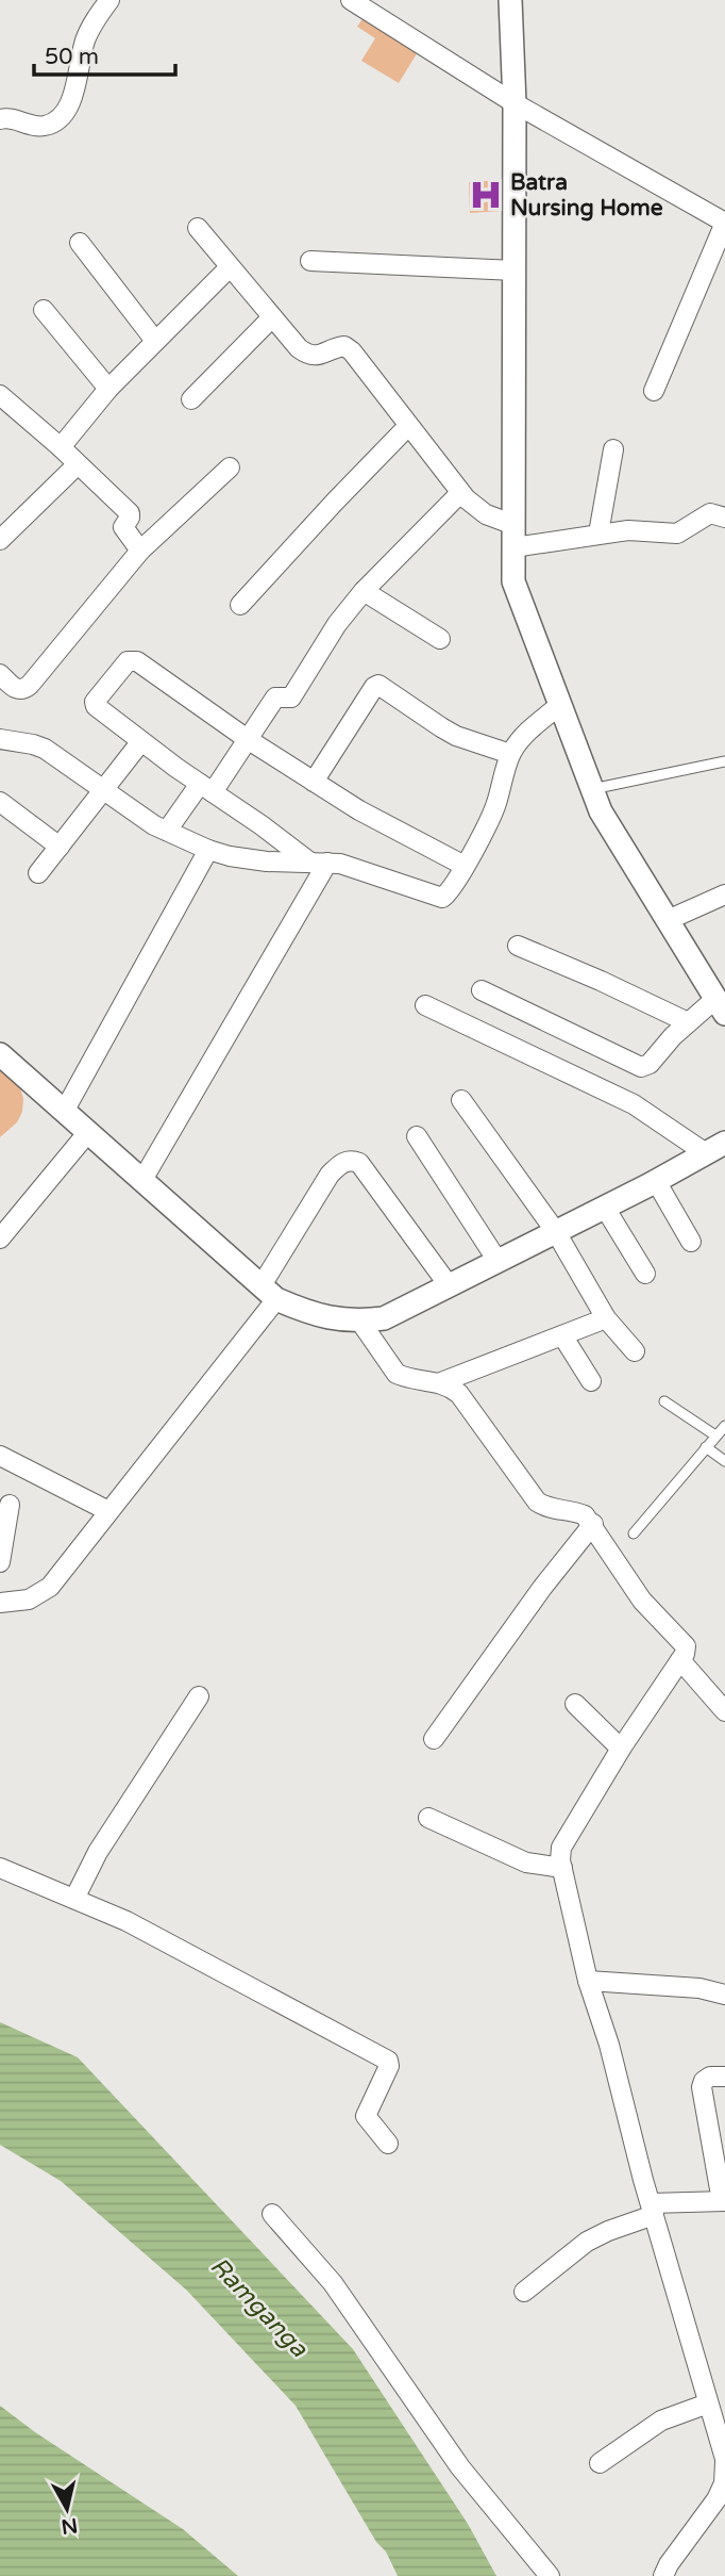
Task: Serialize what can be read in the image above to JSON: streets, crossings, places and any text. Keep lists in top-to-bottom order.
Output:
{
  "water": ["Ramganga"],
  "places": {
    "hospital": ["Batra Nursing Home"]
  },
  "scale_bar": "50 m",
  "north": "bottom"
}
